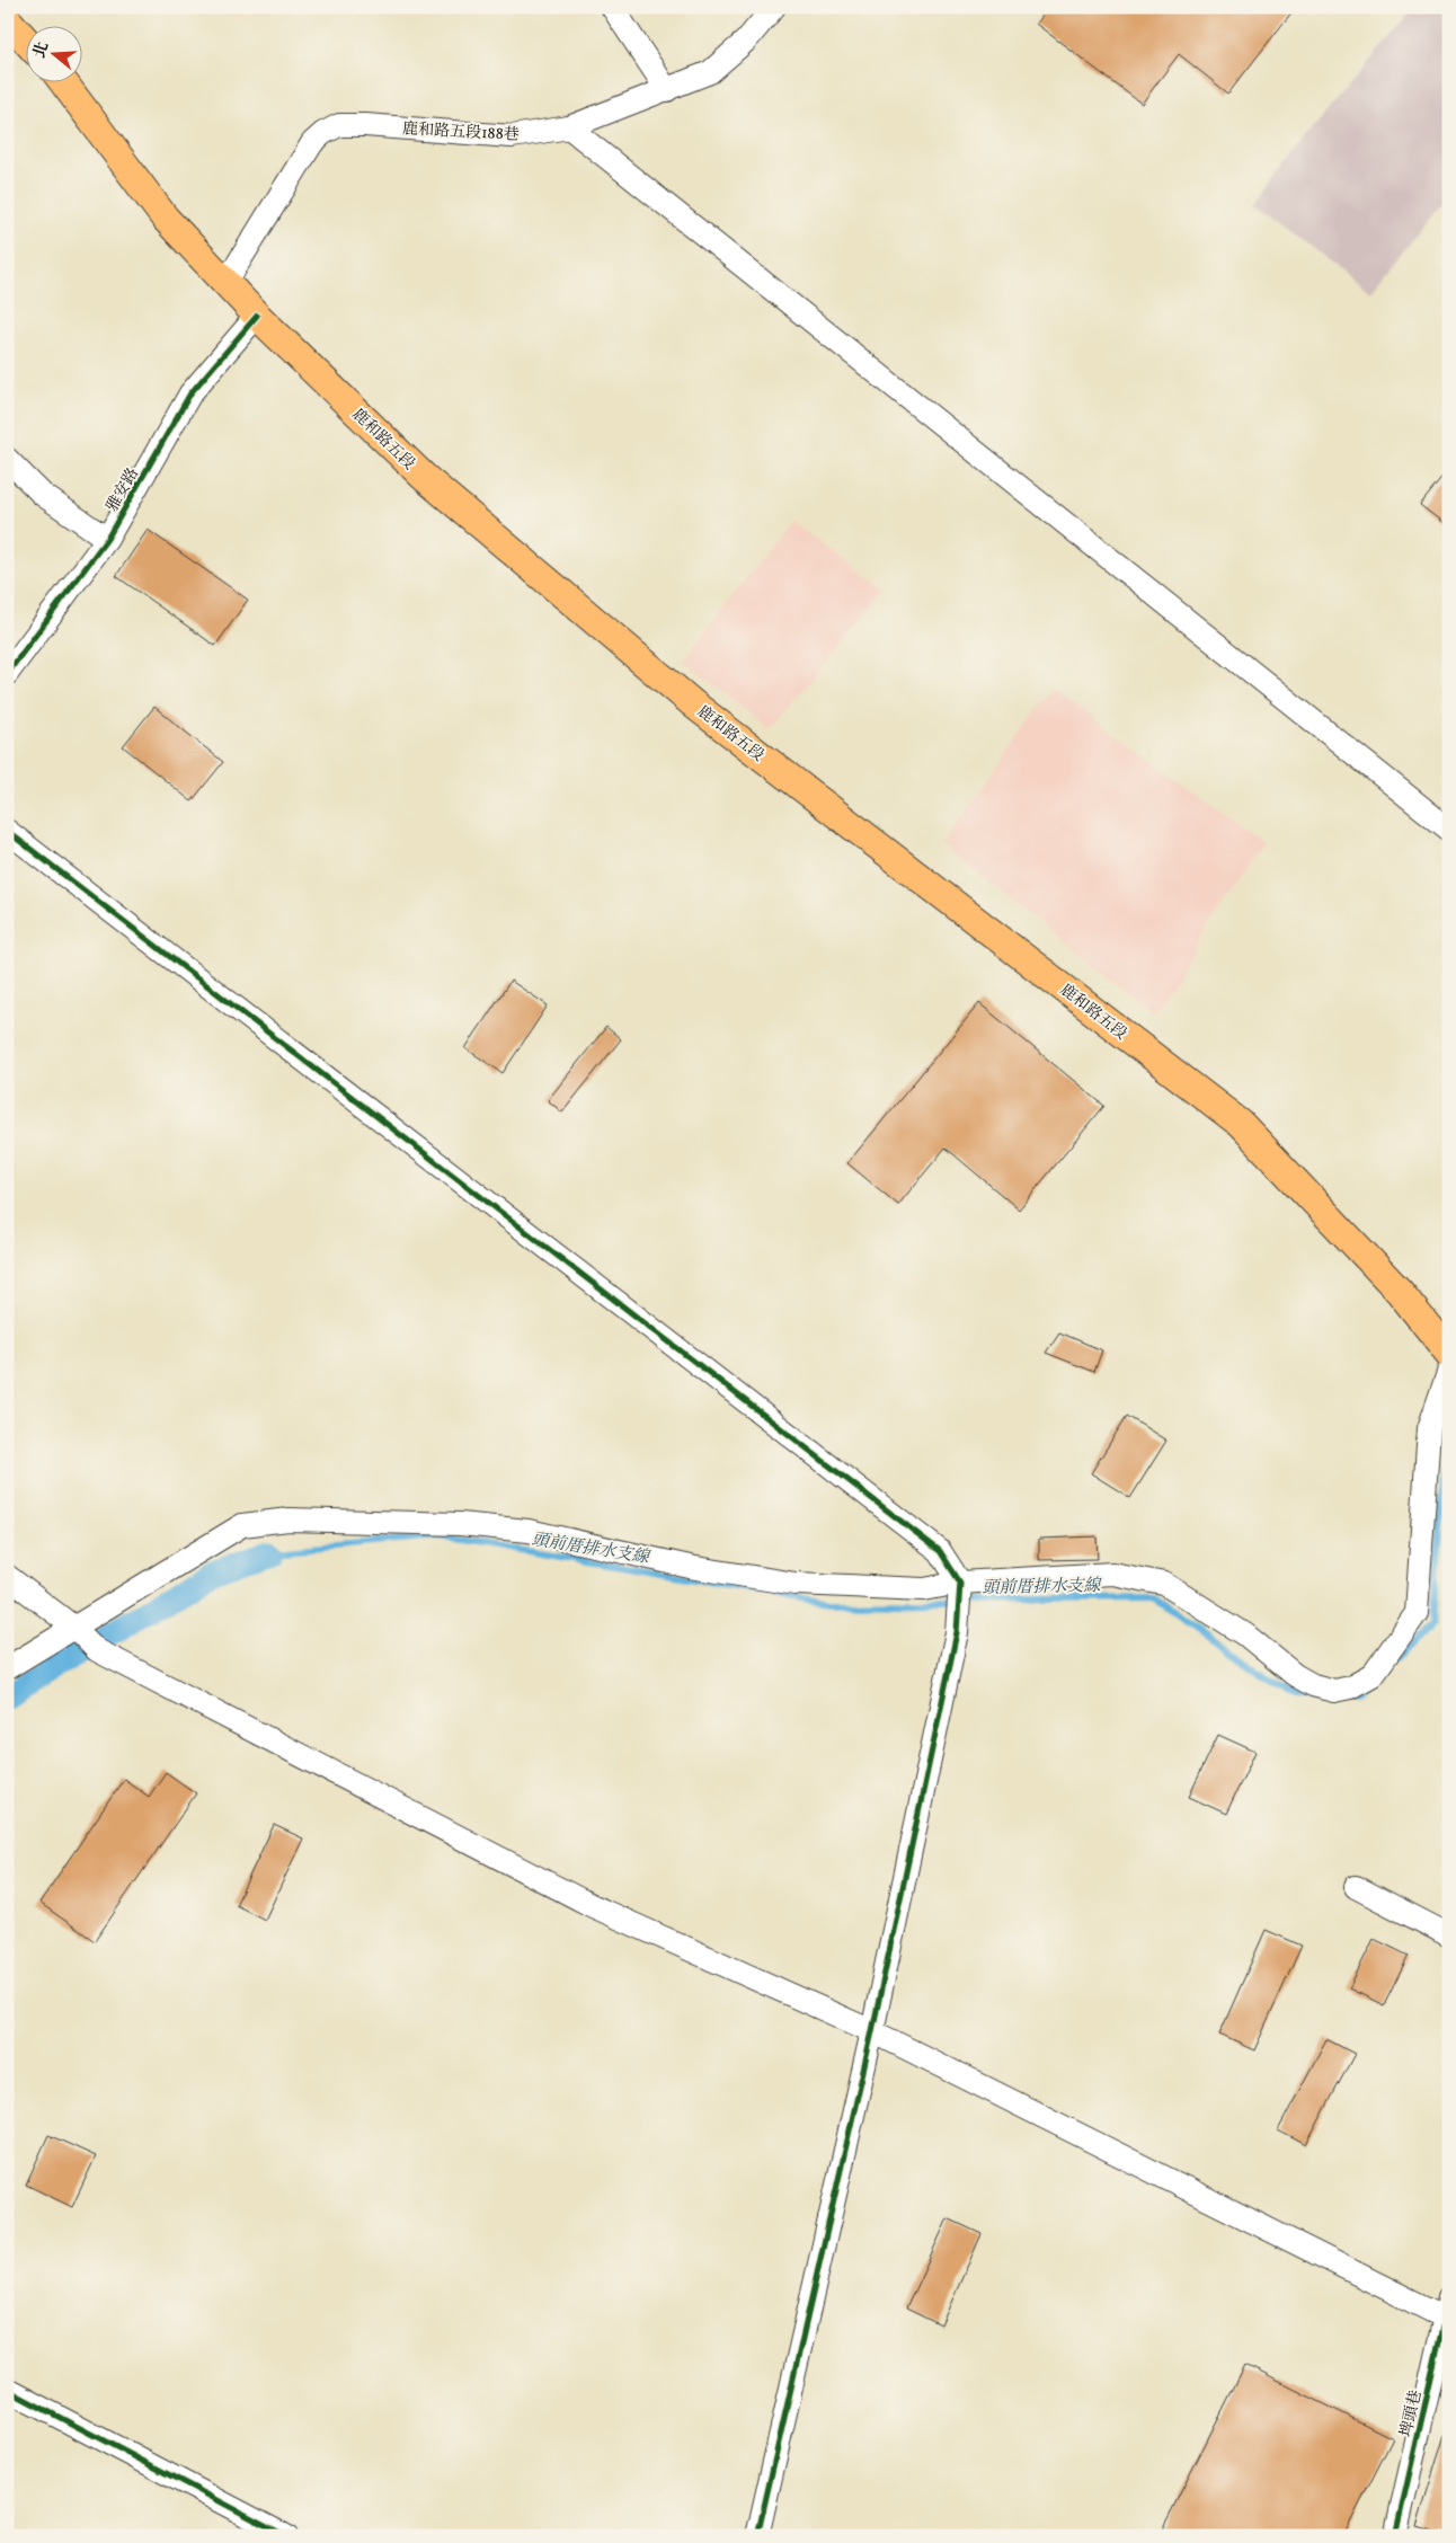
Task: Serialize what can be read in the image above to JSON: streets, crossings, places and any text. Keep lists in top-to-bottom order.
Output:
{
  "streets": {
    "main road": ["鹿和路五段"],
    "street": ["鹿和路五段188巷", "雅安路", "埤頭巷"]
  },
  "crossings": [
    ["鹿和路五段188巷", "鹿和路五段"],
    ["鹿和路五段", "雅安路"]
  ],
  "water": ["頭前厝排水支線"],
  "north": "left"
}
